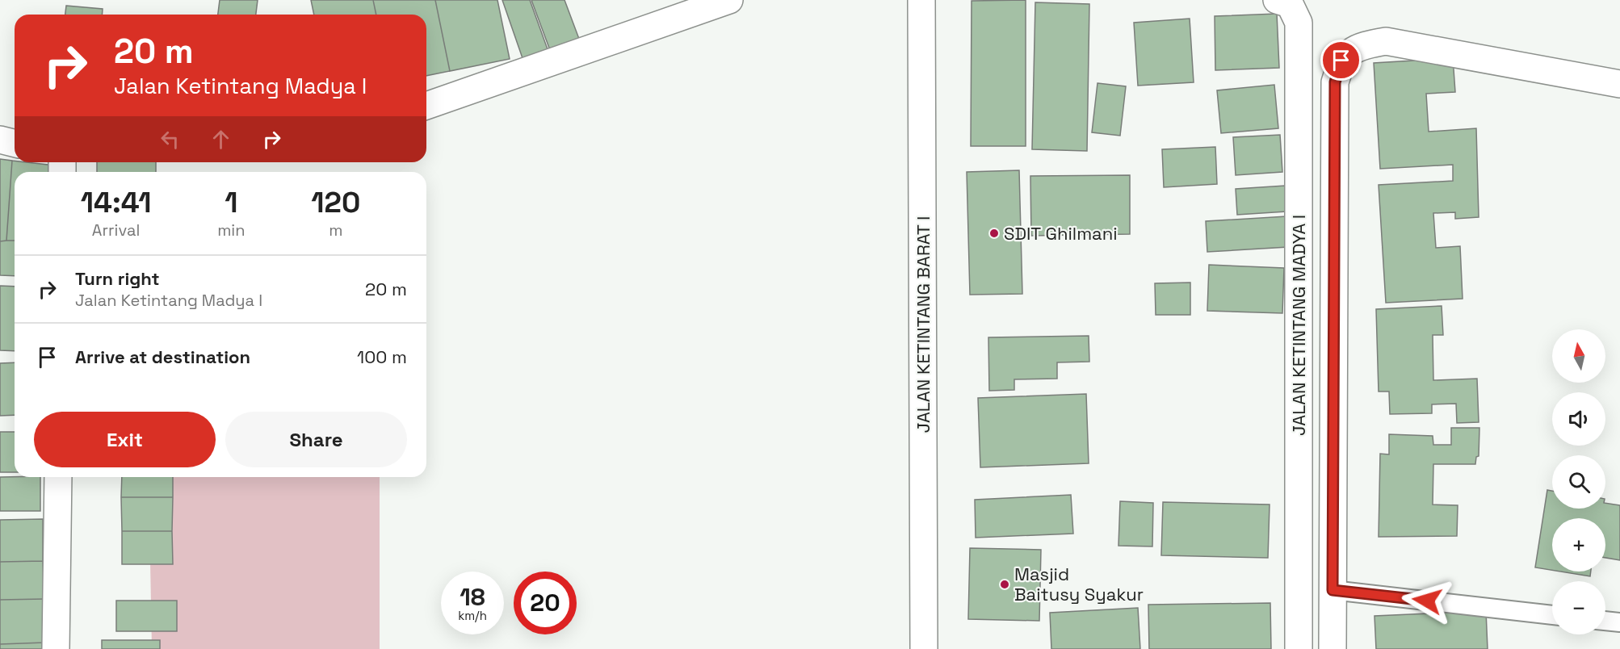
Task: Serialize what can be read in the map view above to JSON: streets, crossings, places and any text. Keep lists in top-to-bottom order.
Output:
{
  "streets": {
    "street": ["JALAN KETINTANG BARAT I", "JALAN KETINTANG MADYA I"]
  },
  "places": ["SDIT Ghilmani", "Masjid Baitusy Syakur"],
  "north": "top",
  "page": {
    "turn": ["20 m", "Jalan Ketintang Madya I"],
    "eta": [
      "14:41",
      "Arrival",
      "1",
      "min",
      "120",
      "m"
    ],
    "list": [
      {
        "name": "Turn right",
        "note": "Jalan Ketintang Madya I",
        "value": "20 m"
      },
      {
        "name": "Arrive at destination",
        "value": "100 m"
      }
    ],
    "map_buttons": ["+", "−"],
    "buttons": ["Exit", "Share"],
    "speed": "18 km/h",
    "limit": "20"
  }
}
